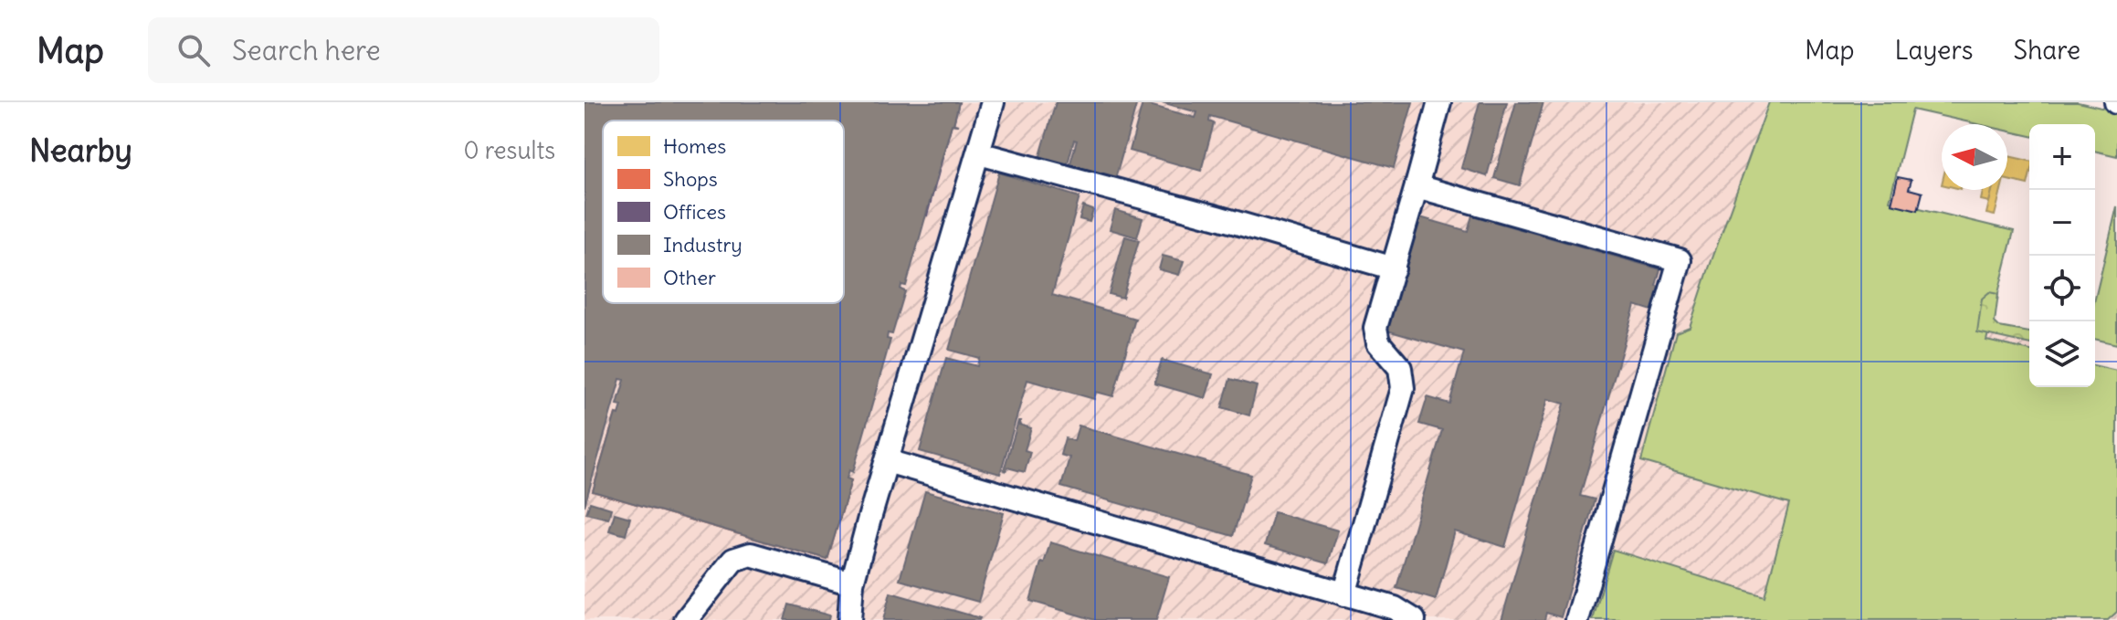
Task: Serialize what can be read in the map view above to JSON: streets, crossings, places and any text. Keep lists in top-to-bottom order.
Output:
{
  "legend": [
    "Homes",
    "Shops",
    "Offices",
    "Industry",
    "Other"
  ],
  "north": "left",
  "page": {
    "header": "Map",
    "search": "Search here",
    "nav": ["Map", "Layers", "Share"],
    "heading": ["Nearby", "0 results"],
    "map_buttons": ["+", "−"]
  }
}
